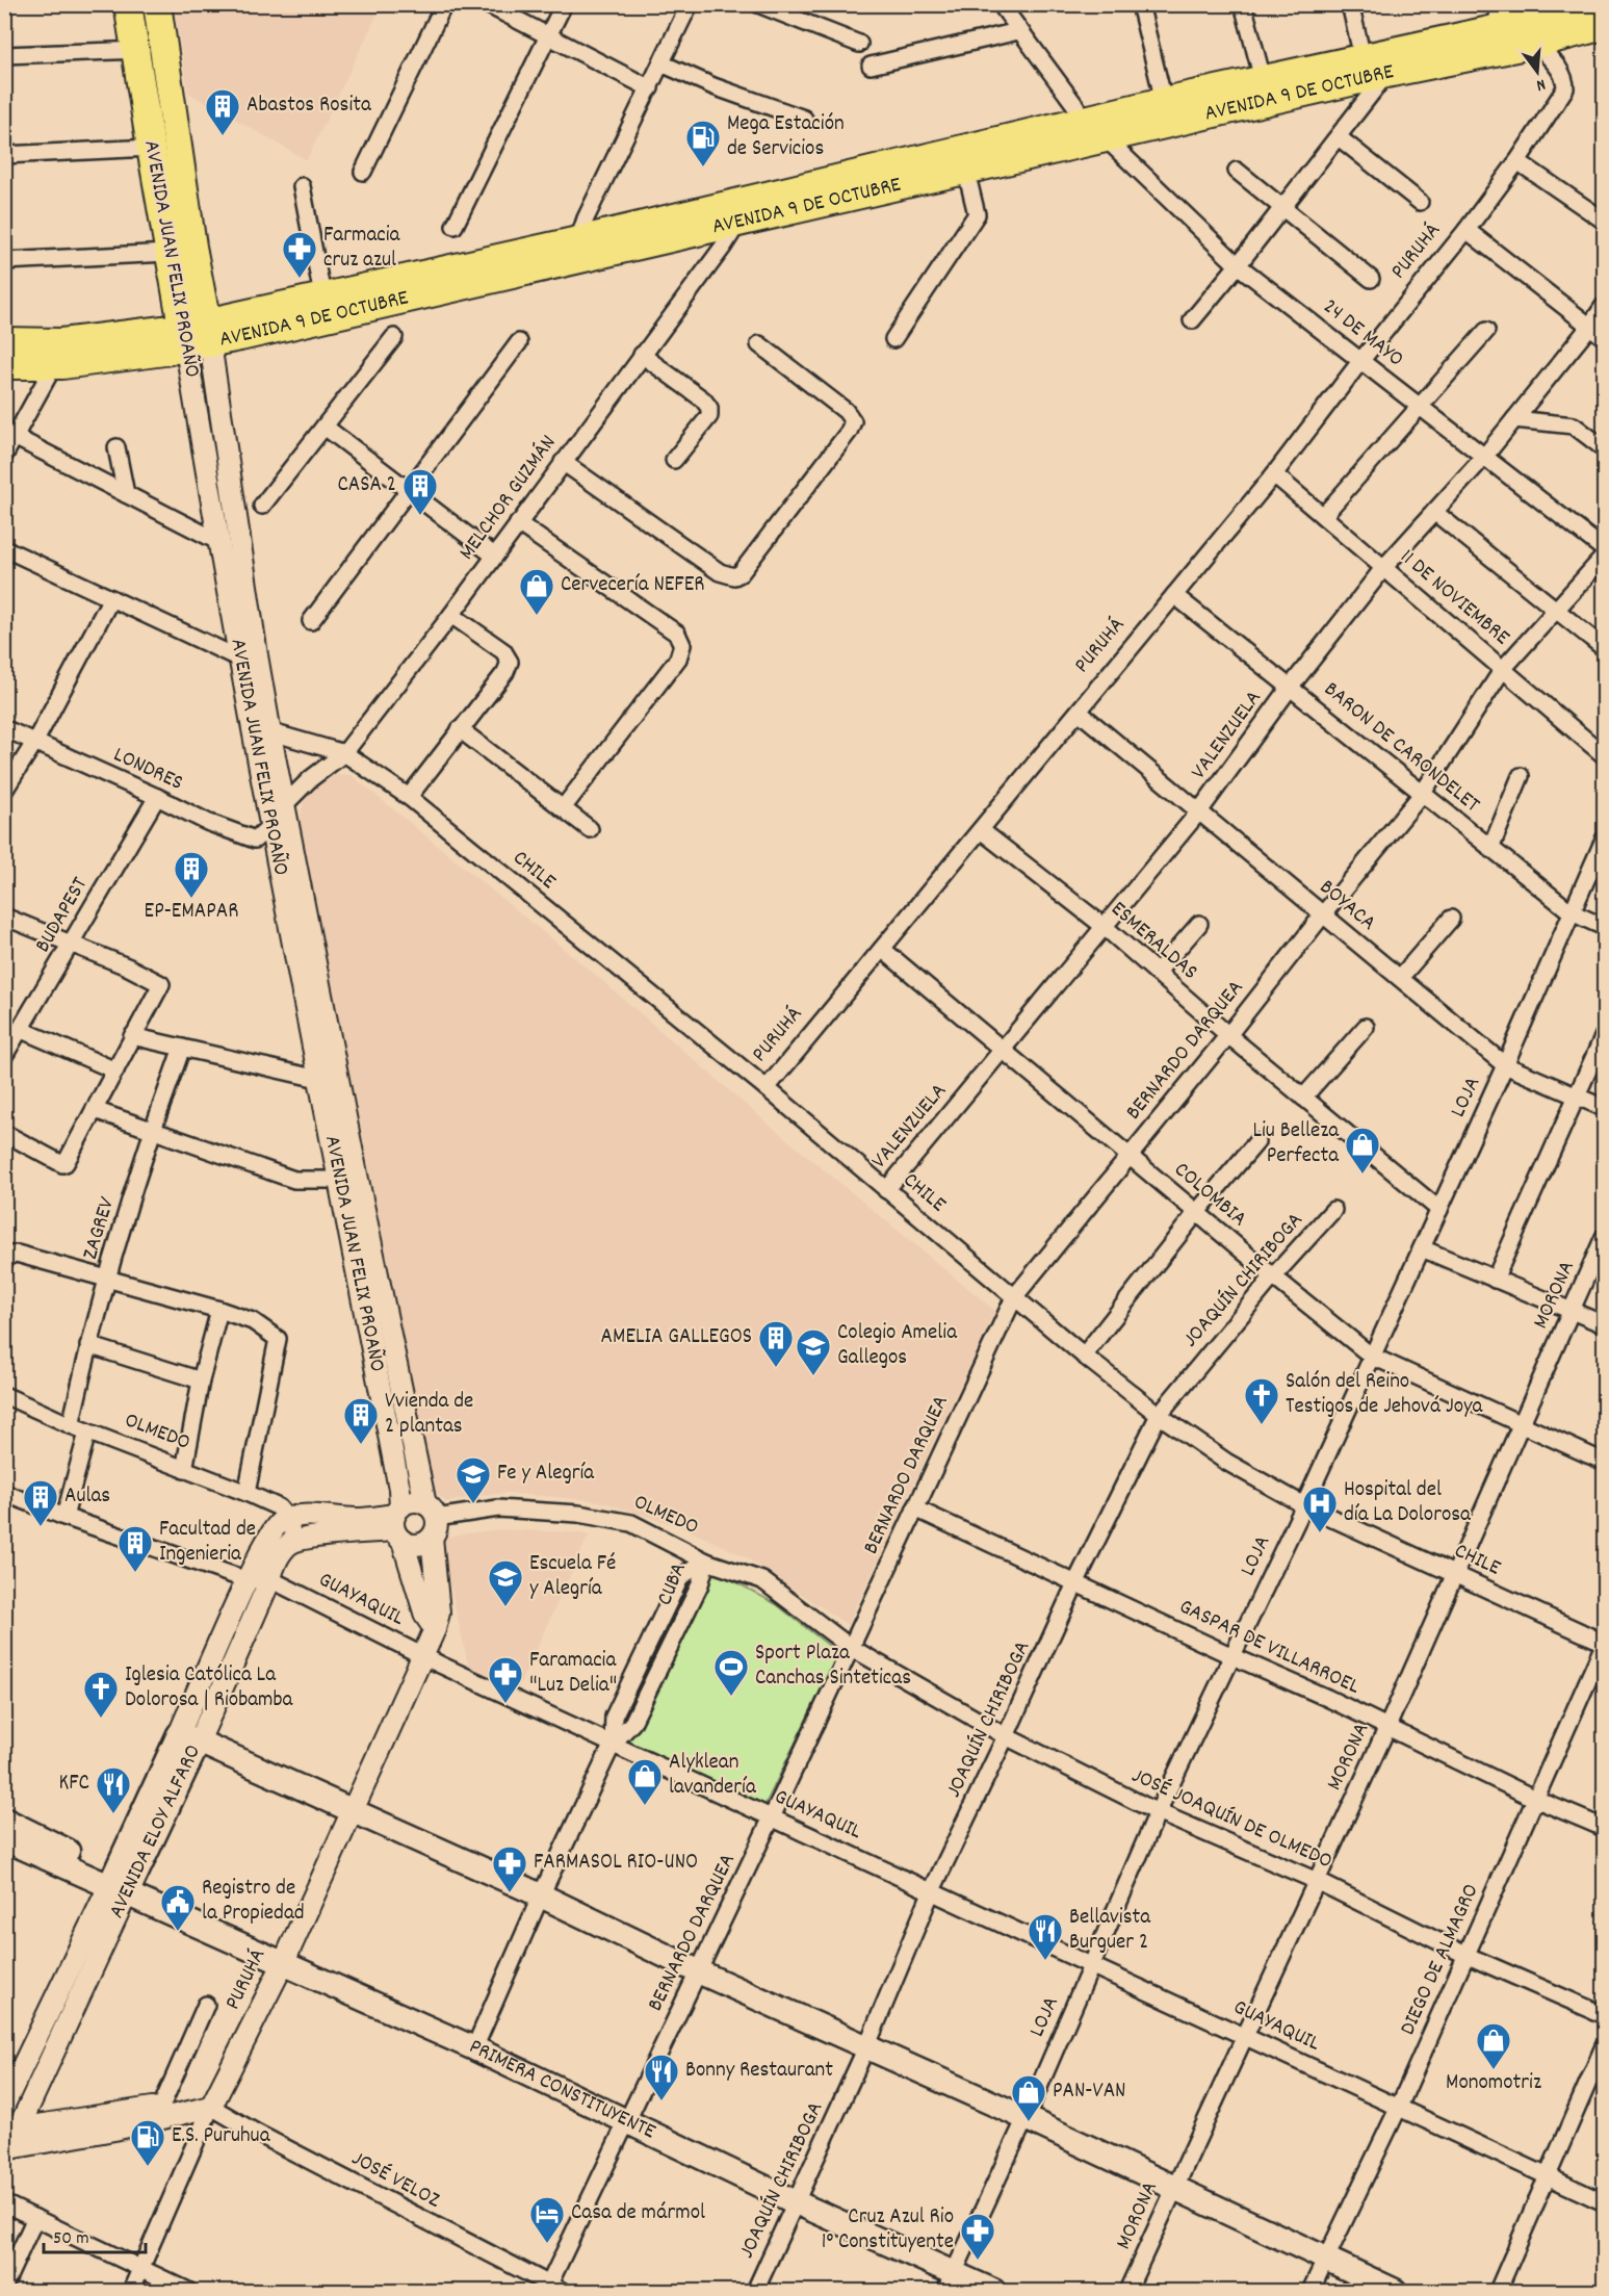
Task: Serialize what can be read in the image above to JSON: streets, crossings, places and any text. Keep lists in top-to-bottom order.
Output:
{
  "streets": {
    "main road": [
      "AVENIDA 9 DE OCTUBRE",
      "AVENIDA JUAN FELIX PROAÑO",
      "AVENIDA ELOY ALFARO",
      "PRIMERA CONSTITUYENTE"
    ],
    "street": [
      "PURUHÁ",
      "24 DE MAYO",
      "MELCHOR GUZMÁN",
      "11 DE NOVIEMBRE",
      "VALENZUELA",
      "BARON DE CARONDELET",
      "LONDRES",
      "CHILE",
      "BOYACA",
      "BUDAPEST",
      "ESMERALDAS",
      "BERNARDO DARQUEA",
      "LOJA",
      "COLOMBIA",
      "ZAGREV",
      "JOAQUÍN CHIRIBOGA",
      "MORONA",
      "OLMEDO",
      "CUBA",
      "GUAYAQUIL",
      "GASPAR DE VILLARROEL",
      "JOSÉ JOAQUÍN DE OLMEDO",
      "DIEGO DE ALMAGRO",
      "JOSÉ VELOZ"
    ]
  },
  "crossings": [
    ["AVENIDA 9 DE OCTUBRE", "PURUHÁ"],
    ["AVENIDA 9 DE OCTUBRE", "AVENIDA JUAN FELIX PROAÑO"],
    ["AVENIDA 9 DE OCTUBRE", "24 DE MAYO"],
    ["AVENIDA 9 DE OCTUBRE", "MELCHOR GUZMÁN"],
    ["PURUHÁ", "24 DE MAYO"],
    ["PURUHÁ", "11 DE NOVIEMBRE"],
    ["PURUHÁ", "BARON DE CARONDELET"],
    ["PURUHÁ", "CHILE"],
    ["PURUHÁ", "BOYACA"],
    ["PURUHÁ", "ESMERALDAS"],
    ["PURUHÁ", "COLOMBIA"],
    ["PURUHÁ", "GUAYAQUIL"],
    ["PURUHÁ", "PRIMERA CONSTITUYENTE"],
    ["PURUHÁ", "JOSÉ VELOZ"],
    ["AVENIDA JUAN FELIX PROAÑO", "MELCHOR GUZMÁN"],
    ["AVENIDA JUAN FELIX PROAÑO", "LONDRES"],
    ["AVENIDA JUAN FELIX PROAÑO", "CHILE"],
    ["AVENIDA JUAN FELIX PROAÑO", "OLMEDO"],
    ["24 DE MAYO", "VALENZUELA"],
    ["MELCHOR GUZMÁN", "LONDRES"],
    ["MELCHOR GUZMÁN", "CHILE"],
    ["11 DE NOVIEMBRE", "VALENZUELA"],
    ["11 DE NOVIEMBRE", "BERNARDO DARQUEA"],
    ["VALENZUELA", "BARON DE CARONDELET"],
    ["VALENZUELA", "CHILE"],
    ["VALENZUELA", "BOYACA"],
    ["VALENZUELA", "ESMERALDAS"],
    ["VALENZUELA", "COLOMBIA"],
    ["BARON DE CARONDELET", "BERNARDO DARQUEA"],
    ["BARON DE CARONDELET", "LOJA"],
    ["LONDRES", "BUDAPEST"],
    ["CHILE", "BERNARDO DARQUEA"],
    ["CHILE", "LOJA"],
    ["CHILE", "JOAQUÍN CHIRIBOGA"],
    ["CHILE", "MORONA"],
    ["CHILE", "DIEGO DE ALMAGRO"],
    ["BOYACA", "BERNARDO DARQUEA"],
    ["BOYACA", "LOJA"],
    ["ESMERALDAS", "BERNARDO DARQUEA"],
    ["ESMERALDAS", "LOJA"],
    ["BERNARDO DARQUEA", "COLOMBIA"],
    ["BERNARDO DARQUEA", "OLMEDO"],
    ["BERNARDO DARQUEA", "GUAYAQUIL"],
    ["BERNARDO DARQUEA", "GASPAR DE VILLARROEL"],
    ["BERNARDO DARQUEA", "JOSÉ JOAQUÍN DE OLMEDO"],
    ["BERNARDO DARQUEA", "PRIMERA CONSTITUYENTE"],
    ["BERNARDO DARQUEA", "JOSÉ VELOZ"],
    ["LOJA", "COLOMBIA"],
    ["LOJA", "GUAYAQUIL"],
    ["LOJA", "GASPAR DE VILLARROEL"],
    ["LOJA", "JOSÉ JOAQUÍN DE OLMEDO"],
    ["LOJA", "PRIMERA CONSTITUYENTE"],
    ["COLOMBIA", "JOAQUÍN CHIRIBOGA"],
    ["COLOMBIA", "MORONA"],
    ["ZAGREV", "OLMEDO"],
    ["JOAQUÍN CHIRIBOGA", "GUAYAQUIL"],
    ["JOAQUÍN CHIRIBOGA", "GASPAR DE VILLARROEL"],
    ["JOAQUÍN CHIRIBOGA", "JOSÉ JOAQUÍN DE OLMEDO"],
    ["JOAQUÍN CHIRIBOGA", "PRIMERA CONSTITUYENTE"],
    ["MORONA", "GUAYAQUIL"],
    ["MORONA", "GASPAR DE VILLARROEL"],
    ["MORONA", "JOSÉ JOAQUÍN DE OLMEDO"],
    ["OLMEDO", "CUBA"],
    ["OLMEDO", "JOSÉ JOAQUÍN DE OLMEDO"],
    ["OLMEDO", "AVENIDA ELOY ALFARO"],
    ["CUBA", "GUAYAQUIL"],
    ["CUBA", "PRIMERA CONSTITUYENTE"],
    ["GUAYAQUIL", "AVENIDA ELOY ALFARO"],
    ["GUAYAQUIL", "DIEGO DE ALMAGRO"],
    ["GASPAR DE VILLARROEL", "DIEGO DE ALMAGRO"],
    ["JOSÉ JOAQUÍN DE OLMEDO", "DIEGO DE ALMAGRO"],
    ["AVENIDA ELOY ALFARO", "PRIMERA CONSTITUYENTE"]
  ],
  "places": {
    "building": [
      "Abastos Rosita",
      "CASA 2",
      "EP-EMAPAR",
      "AMELIA GALLEGOS",
      "Vvienda de 2 plantas",
      "Aulas",
      "Facultad de Ingenieria"
    ],
    "fuel station": ["Mega Estación de Servicios", "E.S. Puruhua"],
    "pharmacy": [
      "Farmacia cruz azul",
      "Faramacia \"Luz Delia\"",
      "FARMASOL RIO-UNO",
      "Cruz Azul Rio 1° Constituyente"
    ],
    "shop": [
      "Cervecería NEFER",
      "Liu Belleza Perfecta",
      "Alyklean lavandería",
      "Monomotriz",
      "PAN-VAN"
    ],
    "school or university": ["Colegio Amelia Gallegos", "Fe y Alegría", "Escuela Fé y Alegría"],
    "church": ["Salón del Reino Testigos de Jehová Joya", "Iglesia Católica La Dolorosa | Riobamba"],
    "hospital": ["Hospital del día La Dolorosa"],
    "sports": ["Sport Plaza Canchas Sinteticas"],
    "restaurant": ["KFC", "Bellavista Burguer 2", "Bonny Restaurant"],
    "public building": ["Registro de la Propiedad"],
    "hotel": ["Casa de mármol"]
  },
  "scale_bar": "50 m",
  "north": "bottom"
}
